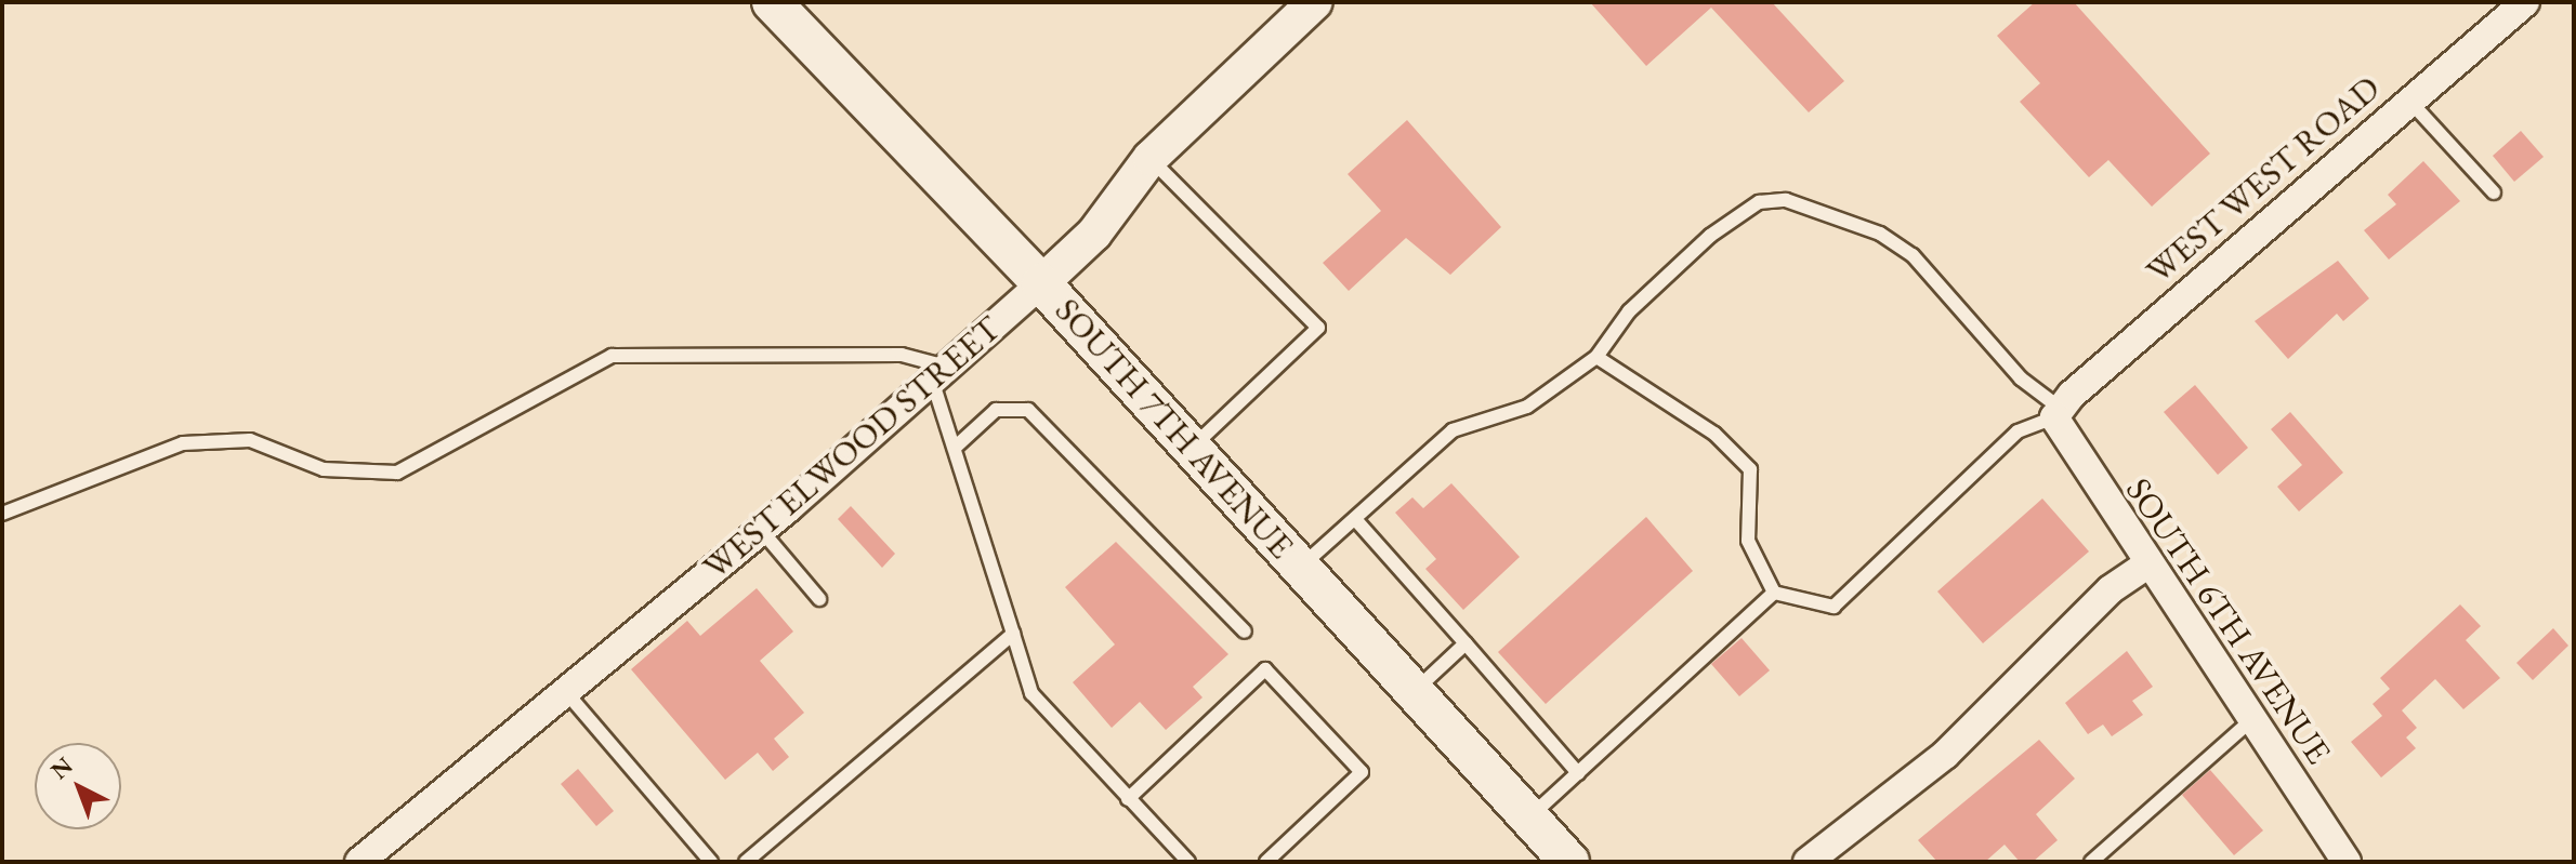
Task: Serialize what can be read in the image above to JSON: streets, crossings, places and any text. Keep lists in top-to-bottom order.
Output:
{
  "streets": {
    "main road": ["SOUTH 7TH AVENUE"],
    "street": ["WEST WEST ROAD", "WEST ELWOOD STREET", "SOUTH 6TH AVENUE"]
  },
  "crossings": [
    ["WEST WEST ROAD", "SOUTH 6TH AVENUE"],
    ["SOUTH 7TH AVENUE", "WEST ELWOOD STREET"]
  ],
  "north": "top left"
}
